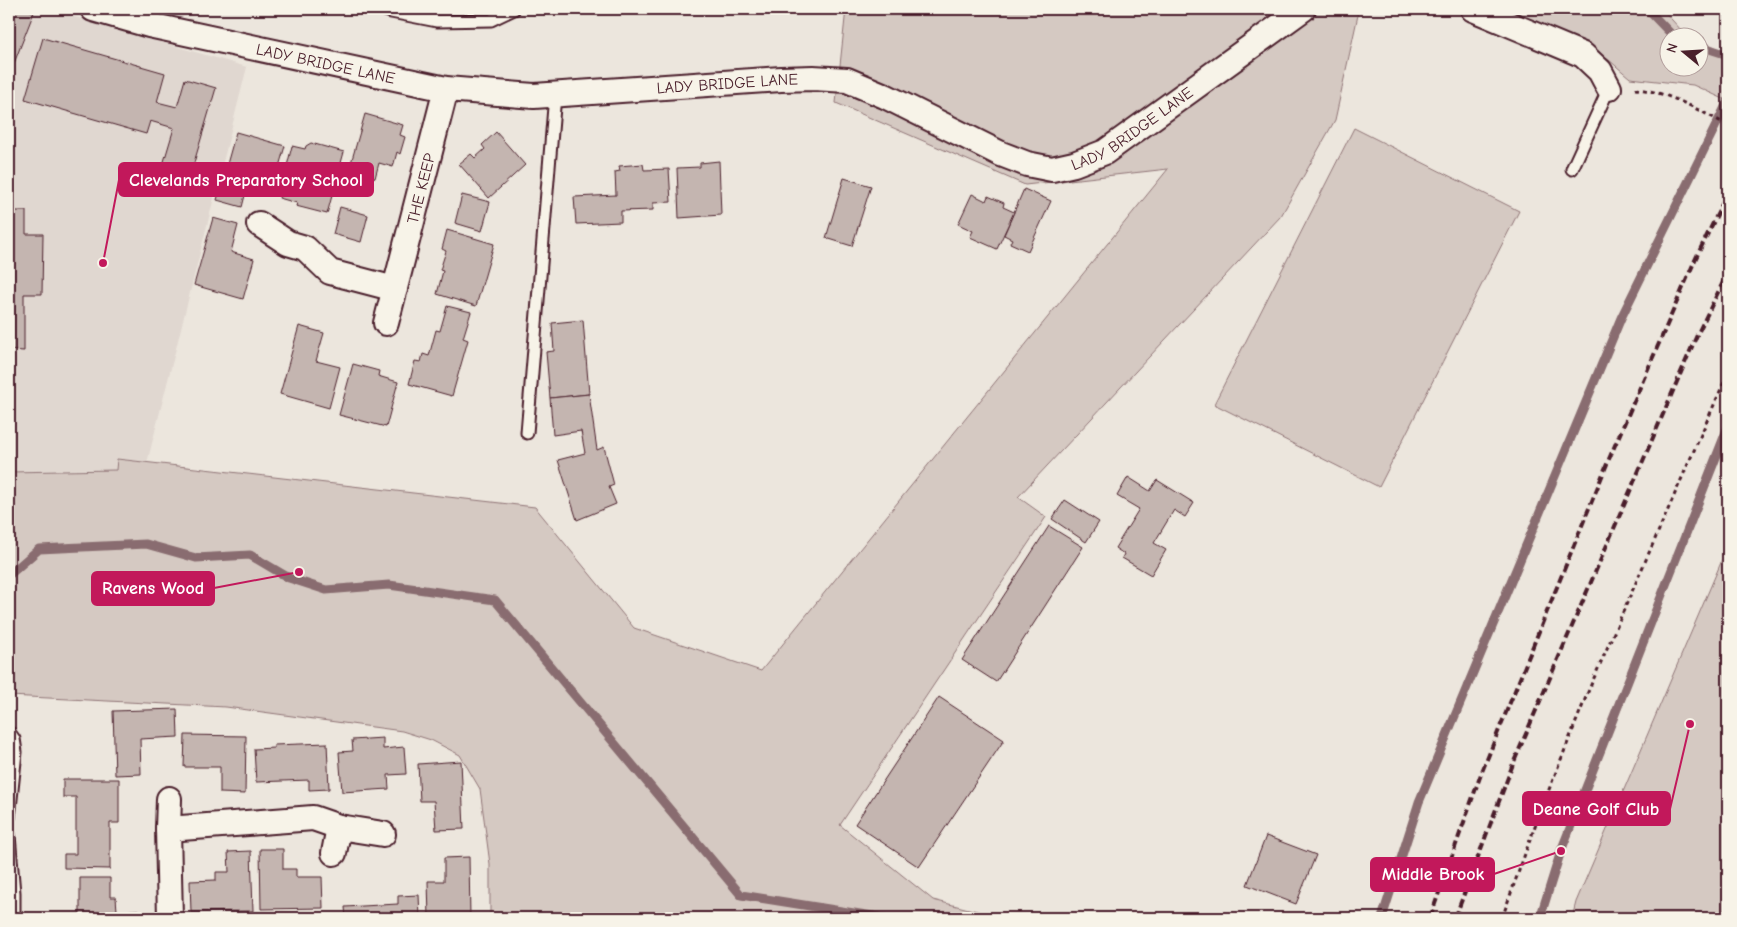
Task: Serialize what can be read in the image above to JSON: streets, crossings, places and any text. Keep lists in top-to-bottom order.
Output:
{
  "streets": {
    "street": ["LADY BRIDGE LANE", "THE KEEP"]
  },
  "crossings": [
    ["LADY BRIDGE LANE", "THE KEEP"]
  ],
  "places": [
    "Clevelands Preparatory School",
    "Ravens Wood",
    "Deane Golf Club",
    "Middle Brook"
  ],
  "north": "left"
}
